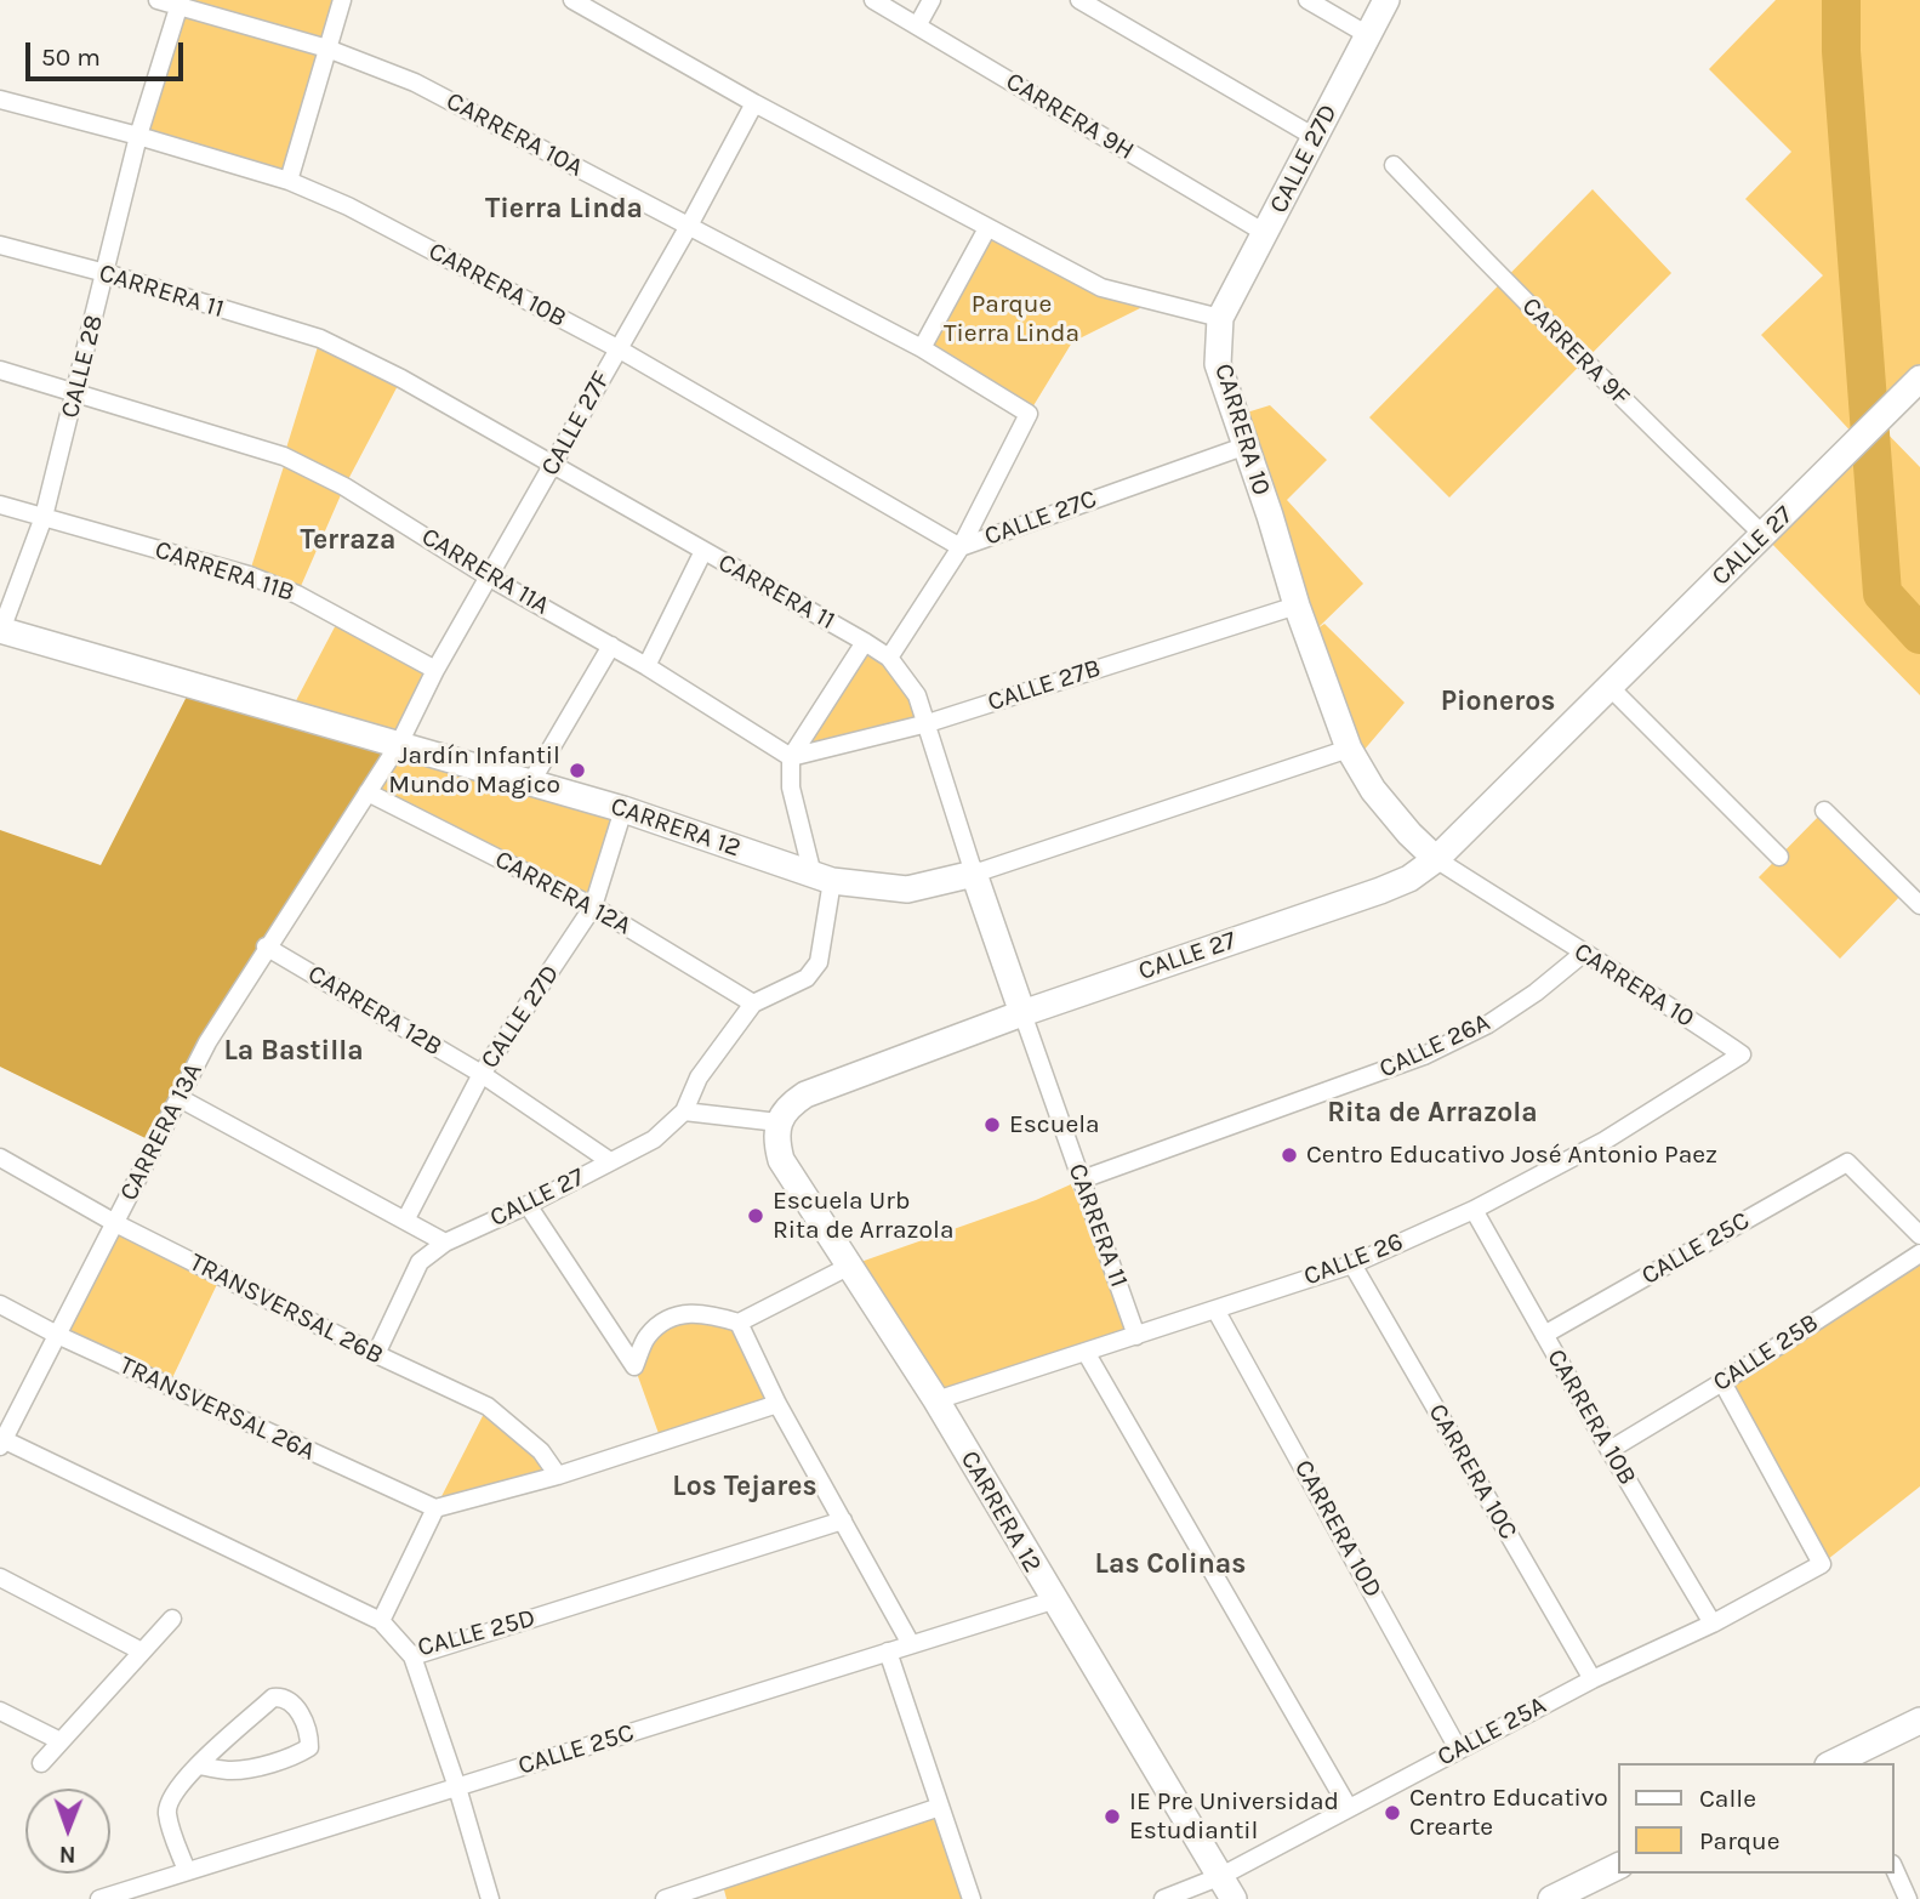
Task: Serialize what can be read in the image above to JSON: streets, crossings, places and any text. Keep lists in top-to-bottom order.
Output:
{
  "streets": {
    "street": [
      "CARRERA 9H",
      "CARRERA 10A",
      "CALLE 27D",
      "CARRERA 10B",
      "CARRERA 11",
      "CARRERA 9F",
      "CALLE 28",
      "CALLE 27F",
      "CARRERA 10",
      "CALLE 27C",
      "CALLE 27",
      "CARRERA 11B",
      "CARRERA 11A",
      "CALLE 27B",
      "CARRERA 12",
      "CARRERA 12A",
      "CARRERA 12B",
      "CALLE 26A",
      "CARRERA 13A",
      "CALLE 25C",
      "CALLE 26",
      "TRANSVERSAL 26B",
      "CALLE 25B",
      "TRANSVERSAL 26A",
      "CARRERA 10C",
      "CARRERA 10D",
      "CALLE 25D",
      "CALLE 25A"
    ]
  },
  "crossings": [
    ["CARRERA 9H", "CALLE 27D"],
    ["CARRERA 10A", "CARRERA 10B"],
    ["CARRERA 10A", "CALLE 28"],
    ["CARRERA 10A", "CALLE 27F"],
    ["CARRERA 10A", "CALLE 27C"],
    ["CALLE 27D", "CARRERA 10"],
    ["CALLE 27D", "CARRERA 12"],
    ["CALLE 27D", "CARRERA 12A"],
    ["CALLE 27D", "CARRERA 12B"],
    ["CARRERA 10B", "CALLE 28"],
    ["CARRERA 10B", "CALLE 27F"],
    ["CARRERA 10B", "CALLE 27C"],
    ["CARRERA 10B", "CALLE 25C"],
    ["CARRERA 10B", "CALLE 26"],
    ["CARRERA 10B", "CALLE 25B"],
    ["CARRERA 10B", "CALLE 25A"],
    ["CARRERA 11", "CALLE 28"],
    ["CARRERA 11", "CALLE 27F"],
    ["CARRERA 11", "CALLE 27C"],
    ["CARRERA 11", "CALLE 27"],
    ["CARRERA 11", "CALLE 27B"],
    ["CARRERA 11", "CARRERA 12"],
    ["CARRERA 11", "CALLE 26A"],
    ["CARRERA 11", "CALLE 26"],
    ["CARRERA 9F", "CALLE 27"],
    ["CALLE 28", "CARRERA 11B"],
    ["CALLE 28", "CARRERA 11A"],
    ["CALLE 28", "CARRERA 12"],
    ["CALLE 27F", "CARRERA 11B"],
    ["CALLE 27F", "CARRERA 11A"],
    ["CALLE 27F", "CARRERA 12"],
    ["CALLE 27F", "CARRERA 13A"],
    ["CARRERA 10", "CALLE 27C"],
    ["CARRERA 10", "CALLE 27"],
    ["CARRERA 10", "CALLE 27B"],
    ["CARRERA 10", "CARRERA 12"],
    ["CARRERA 10", "CALLE 26A"],
    ["CARRERA 10", "CALLE 26"],
    ["CALLE 27", "CARRERA 12"],
    ["CALLE 27", "CARRERA 12B"],
    ["CALLE 27", "TRANSVERSAL 26B"],
    ["CARRERA 11A", "CALLE 27B"],
    ["CARRERA 12", "CARRERA 13A"],
    ["CARRERA 12", "CALLE 25C"],
    ["CARRERA 12", "CALLE 26"],
    ["CARRERA 12", "CALLE 25A"],
    ["CARRERA 12A", "CARRERA 13A"],
    ["CARRERA 12B", "CARRERA 13A"],
    ["CARRERA 13A", "TRANSVERSAL 26B"],
    ["CARRERA 13A", "TRANSVERSAL 26A"],
    ["CARRERA 13A", "CALLE 25D"],
    ["CALLE 26", "CARRERA 10C"],
    ["CALLE 26", "CARRERA 10D"],
    ["CALLE 25B", "CALLE 25A"],
    ["CARRERA 10C", "CALLE 25A"],
    ["CARRERA 10D", "CALLE 25A"]
  ],
  "districts": [
    "Tierra Linda",
    "Terraza",
    "Pioneros",
    "La Bastilla",
    "Rita de Arrazola",
    "Los Tejares",
    "Las Colinas"
  ],
  "parks": ["Parque Tierra Linda"],
  "places": [
    "Jardín Infantil Mundo Magico",
    "Escuela",
    "Centro Educativo José Antonio Paez",
    "Escuela Urb Rita de Arrazola",
    "Centro Educativo Crearte",
    "IE Pre Universidad Estudiantil"
  ],
  "legend": ["Calle", "Parque"],
  "scale_bar": "50 m",
  "north": "bottom"
}
